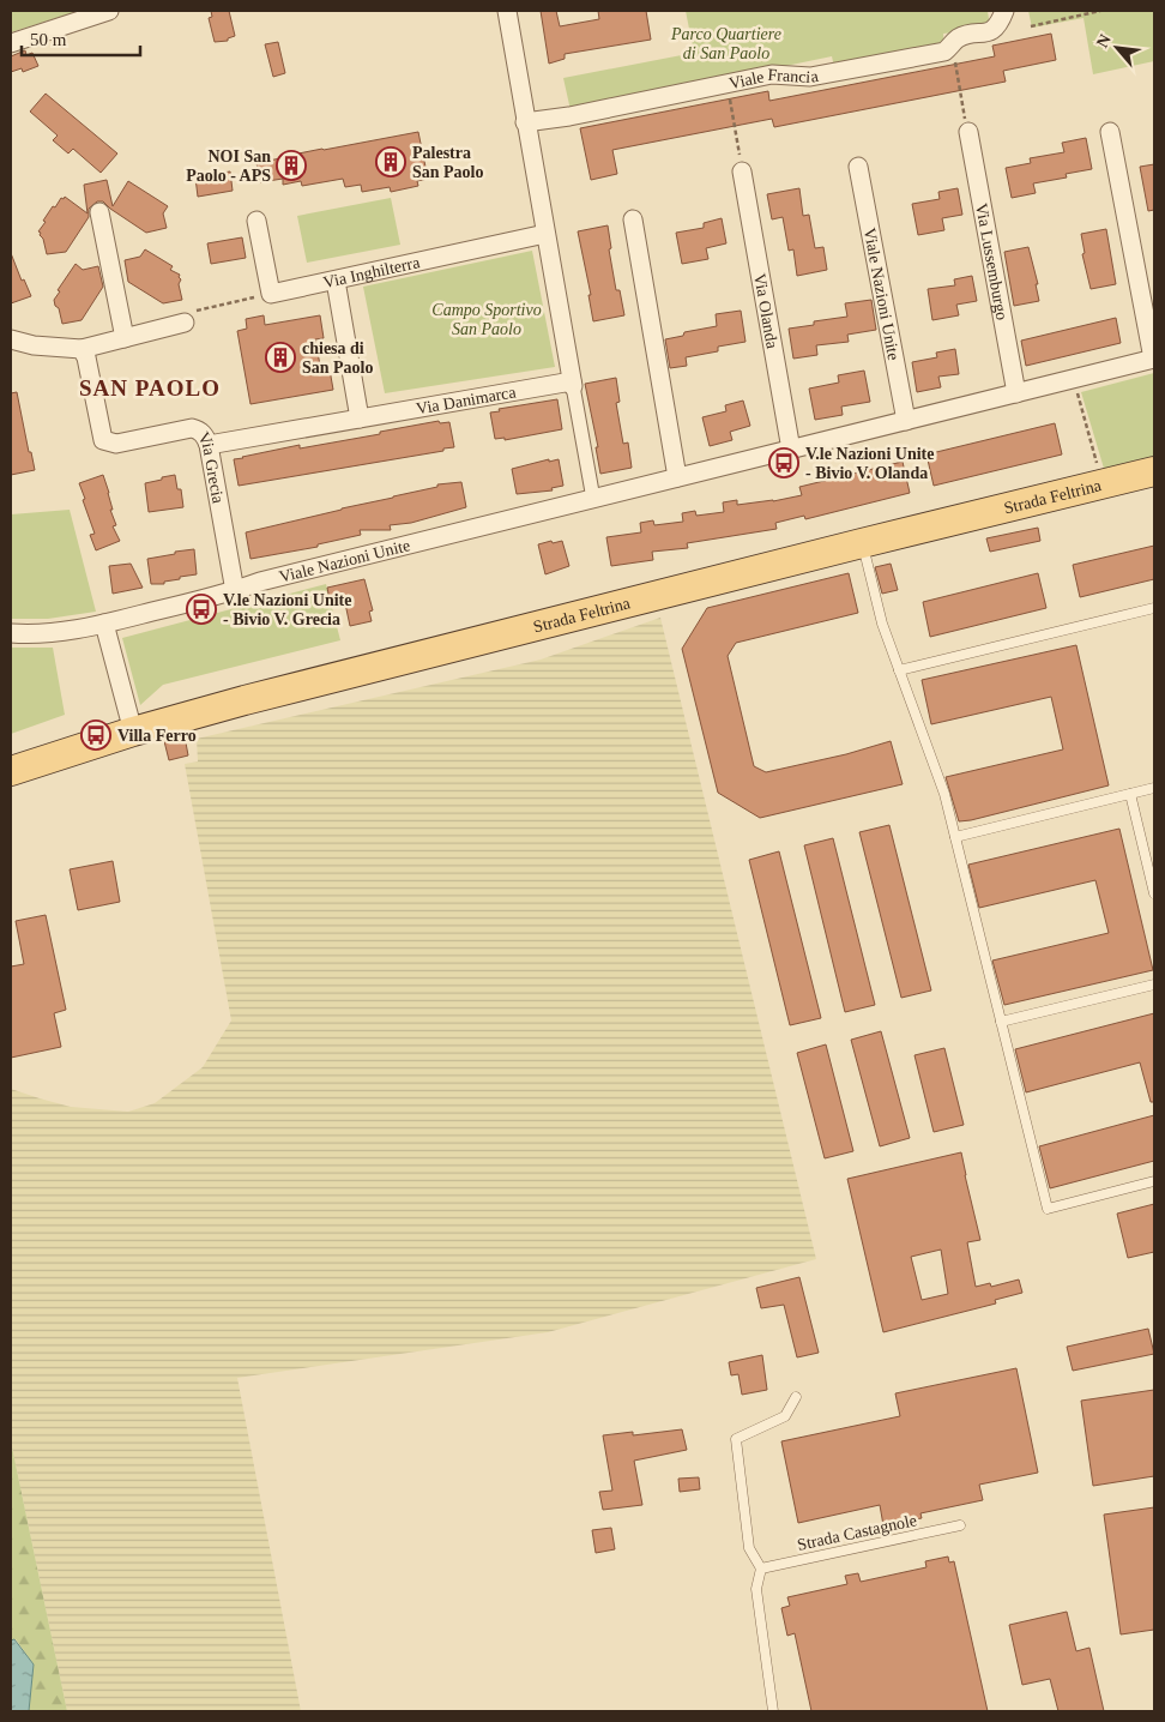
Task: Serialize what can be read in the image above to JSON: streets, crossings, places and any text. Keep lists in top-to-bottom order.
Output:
{
  "streets": {
    "main road": ["Strada Feltrina"],
    "street": [
      "Viale Francia",
      "Via Lussemburgo",
      "Via Inghilterra",
      "Viale Nazioni Unite",
      "Via Olanda",
      "Via Danimarca",
      "Via Grecia"
    ],
    "lane": ["Strada Castagnole"]
  },
  "crossings": [
    ["Via Lussemburgo", "Viale Nazioni Unite"],
    ["Viale Nazioni Unite", "Via Olanda"],
    ["Viale Nazioni Unite", "Via Grecia"],
    ["Via Danimarca", "Via Grecia"]
  ],
  "districts": ["SAN PAOLO"],
  "parks": ["Parco Quartiere di San Paolo", "Campo Sportivo San Paolo"],
  "places": {
    "building": ["Palestra San Paolo", "NOI San Paolo - APS", "chiesa di San Paolo"],
    "bus stop": ["V.le Nazioni Unite - Bivio V. Olanda", "V.le Nazioni Unite - Bivio V. Grecia", "Villa Ferro"]
  },
  "scale_bar": "50 m",
  "north": "top left"
}
